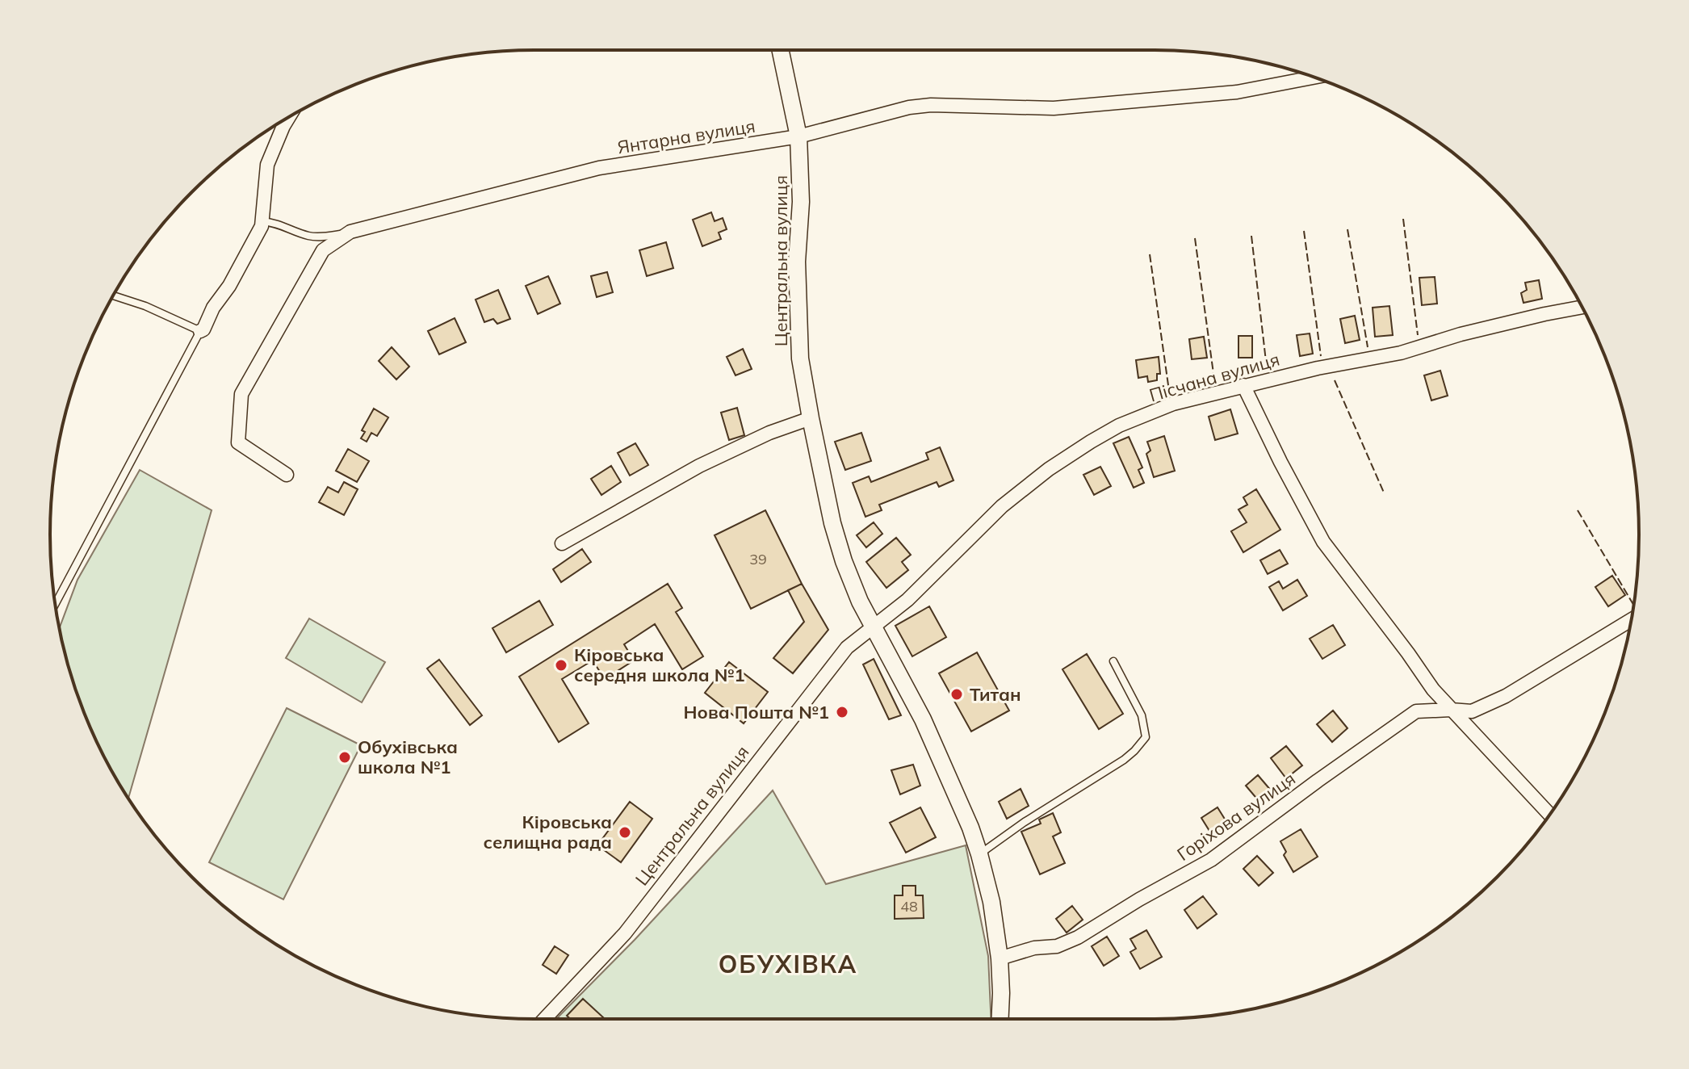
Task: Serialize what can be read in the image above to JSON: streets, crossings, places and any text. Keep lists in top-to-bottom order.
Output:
{
  "streets": {
    "street": [
      "Янтарна вулиця",
      "Центральна вулиця",
      "Пісчана вулиця",
      "Горіхова вулиця"
    ]
  },
  "crossings": [
    ["Янтарна вулиця", "Центральна вулиця"],
    ["Центральна вулиця", "Пісчана вулиця"],
    ["Центральна вулиця", "Горіхова вулиця"]
  ],
  "districts": ["ОБУХІВКА"],
  "places": [
    "Кіровська середня школа №1",
    "Титан",
    "Нова Пошта №1",
    "Обухівська школа №1",
    "Кіровська селищна рада"
  ],
  "house_numbers": ["39", "48"]
}
